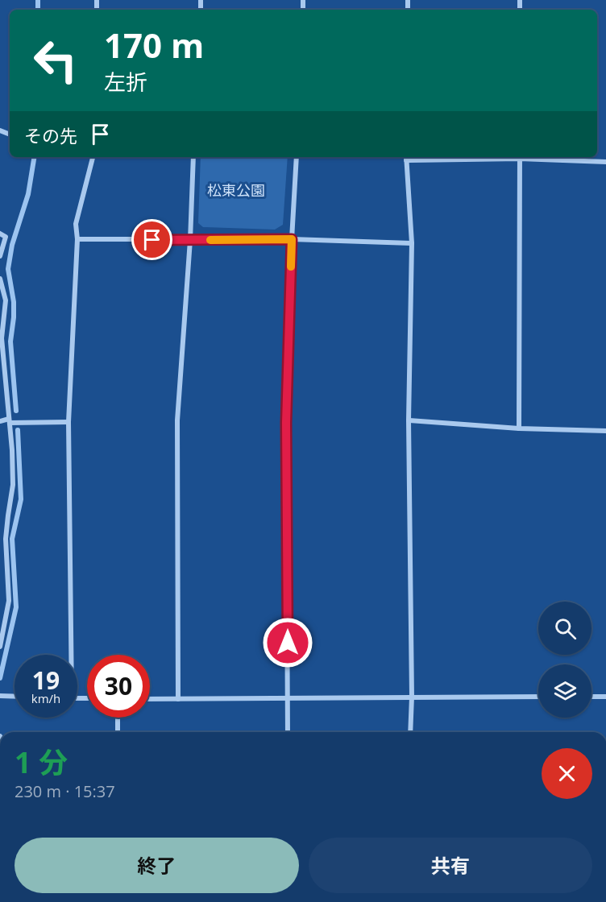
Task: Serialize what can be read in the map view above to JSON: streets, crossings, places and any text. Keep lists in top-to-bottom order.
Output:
{
  "parks": ["松東公園"],
  "page": {
    "turn": ["170 m", "左折"],
    "then": "その先",
    "speed": "19 km/h",
    "limit": "30",
    "heading": ["1 分", "230 m · 15:37"],
    "buttons": ["終了", "共有"]
  }
}
